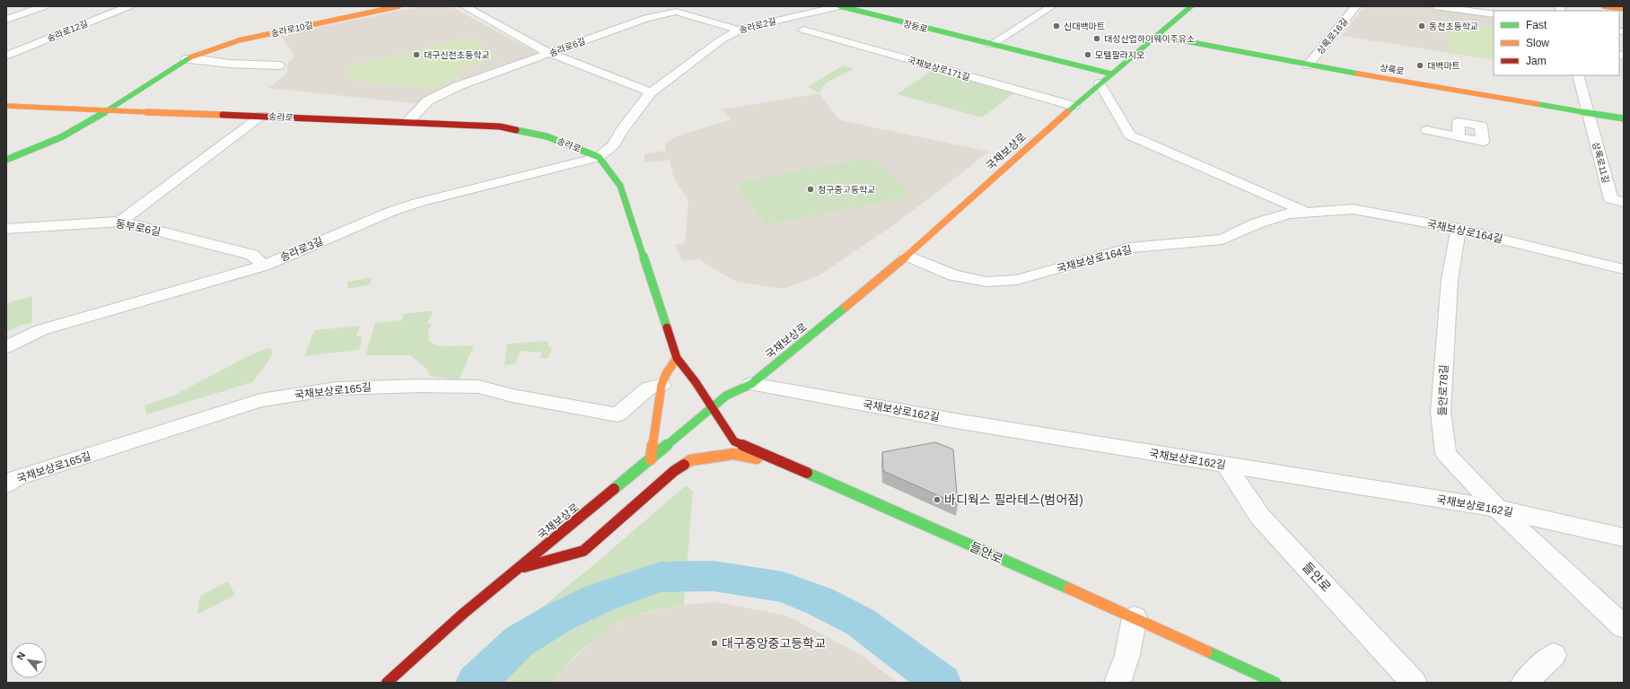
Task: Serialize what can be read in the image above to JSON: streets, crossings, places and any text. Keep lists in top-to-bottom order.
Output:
{
  "streets": {
    "main road": [
      "장등로",
      "송라로10길",
      "상록로",
      "송라로",
      "국채보상로",
      "들안로"
    ],
    "street": [
      "송라로2길",
      "송라로12길",
      "상록로16길",
      "송라로6길",
      "국채보상로171길",
      "상록로11길",
      "동부로6길",
      "국채보상로164길",
      "송라로3길",
      "들안로78길",
      "국채보상로165길",
      "국채보상로162길"
    ]
  },
  "crossings": [
    ["송라로2길", "장등로"],
    ["송라로2길", "송라로6길"],
    ["송라로2길", "송라로"],
    ["송라로2길", "송라로3길"],
    ["장등로", "국채보상로"],
    ["송라로10길", "송라로"],
    ["상록로16길", "상록로"],
    ["송라로6길", "송라로"],
    ["국채보상로171길", "국채보상로"],
    ["상록로", "국채보상로"],
    ["상록로", "상록로11길"],
    ["송라로", "동부로6길"],
    ["송라로", "송라로3길"],
    ["국채보상로", "국채보상로164길"],
    ["국채보상로", "국채보상로162길"],
    ["국채보상로", "들안로"],
    ["동부로6길", "송라로3길"],
    ["국채보상로164길", "들안로78길"],
    ["들안로78길", "국채보상로162길"],
    ["국채보상로162길", "들안로"]
  ],
  "places": [
    "신대백마트",
    "동천초등학교",
    "대성산업하이웨이주유소",
    "대구신천초등학교",
    "모텔팔라지오",
    "대백마트",
    "청구중고등학교",
    "바디웍스 필라테스(범어점)",
    "대구중앙중고등학교"
  ],
  "legend": ["Fast", "Slow", "Jam"],
  "north": "top left"
}
